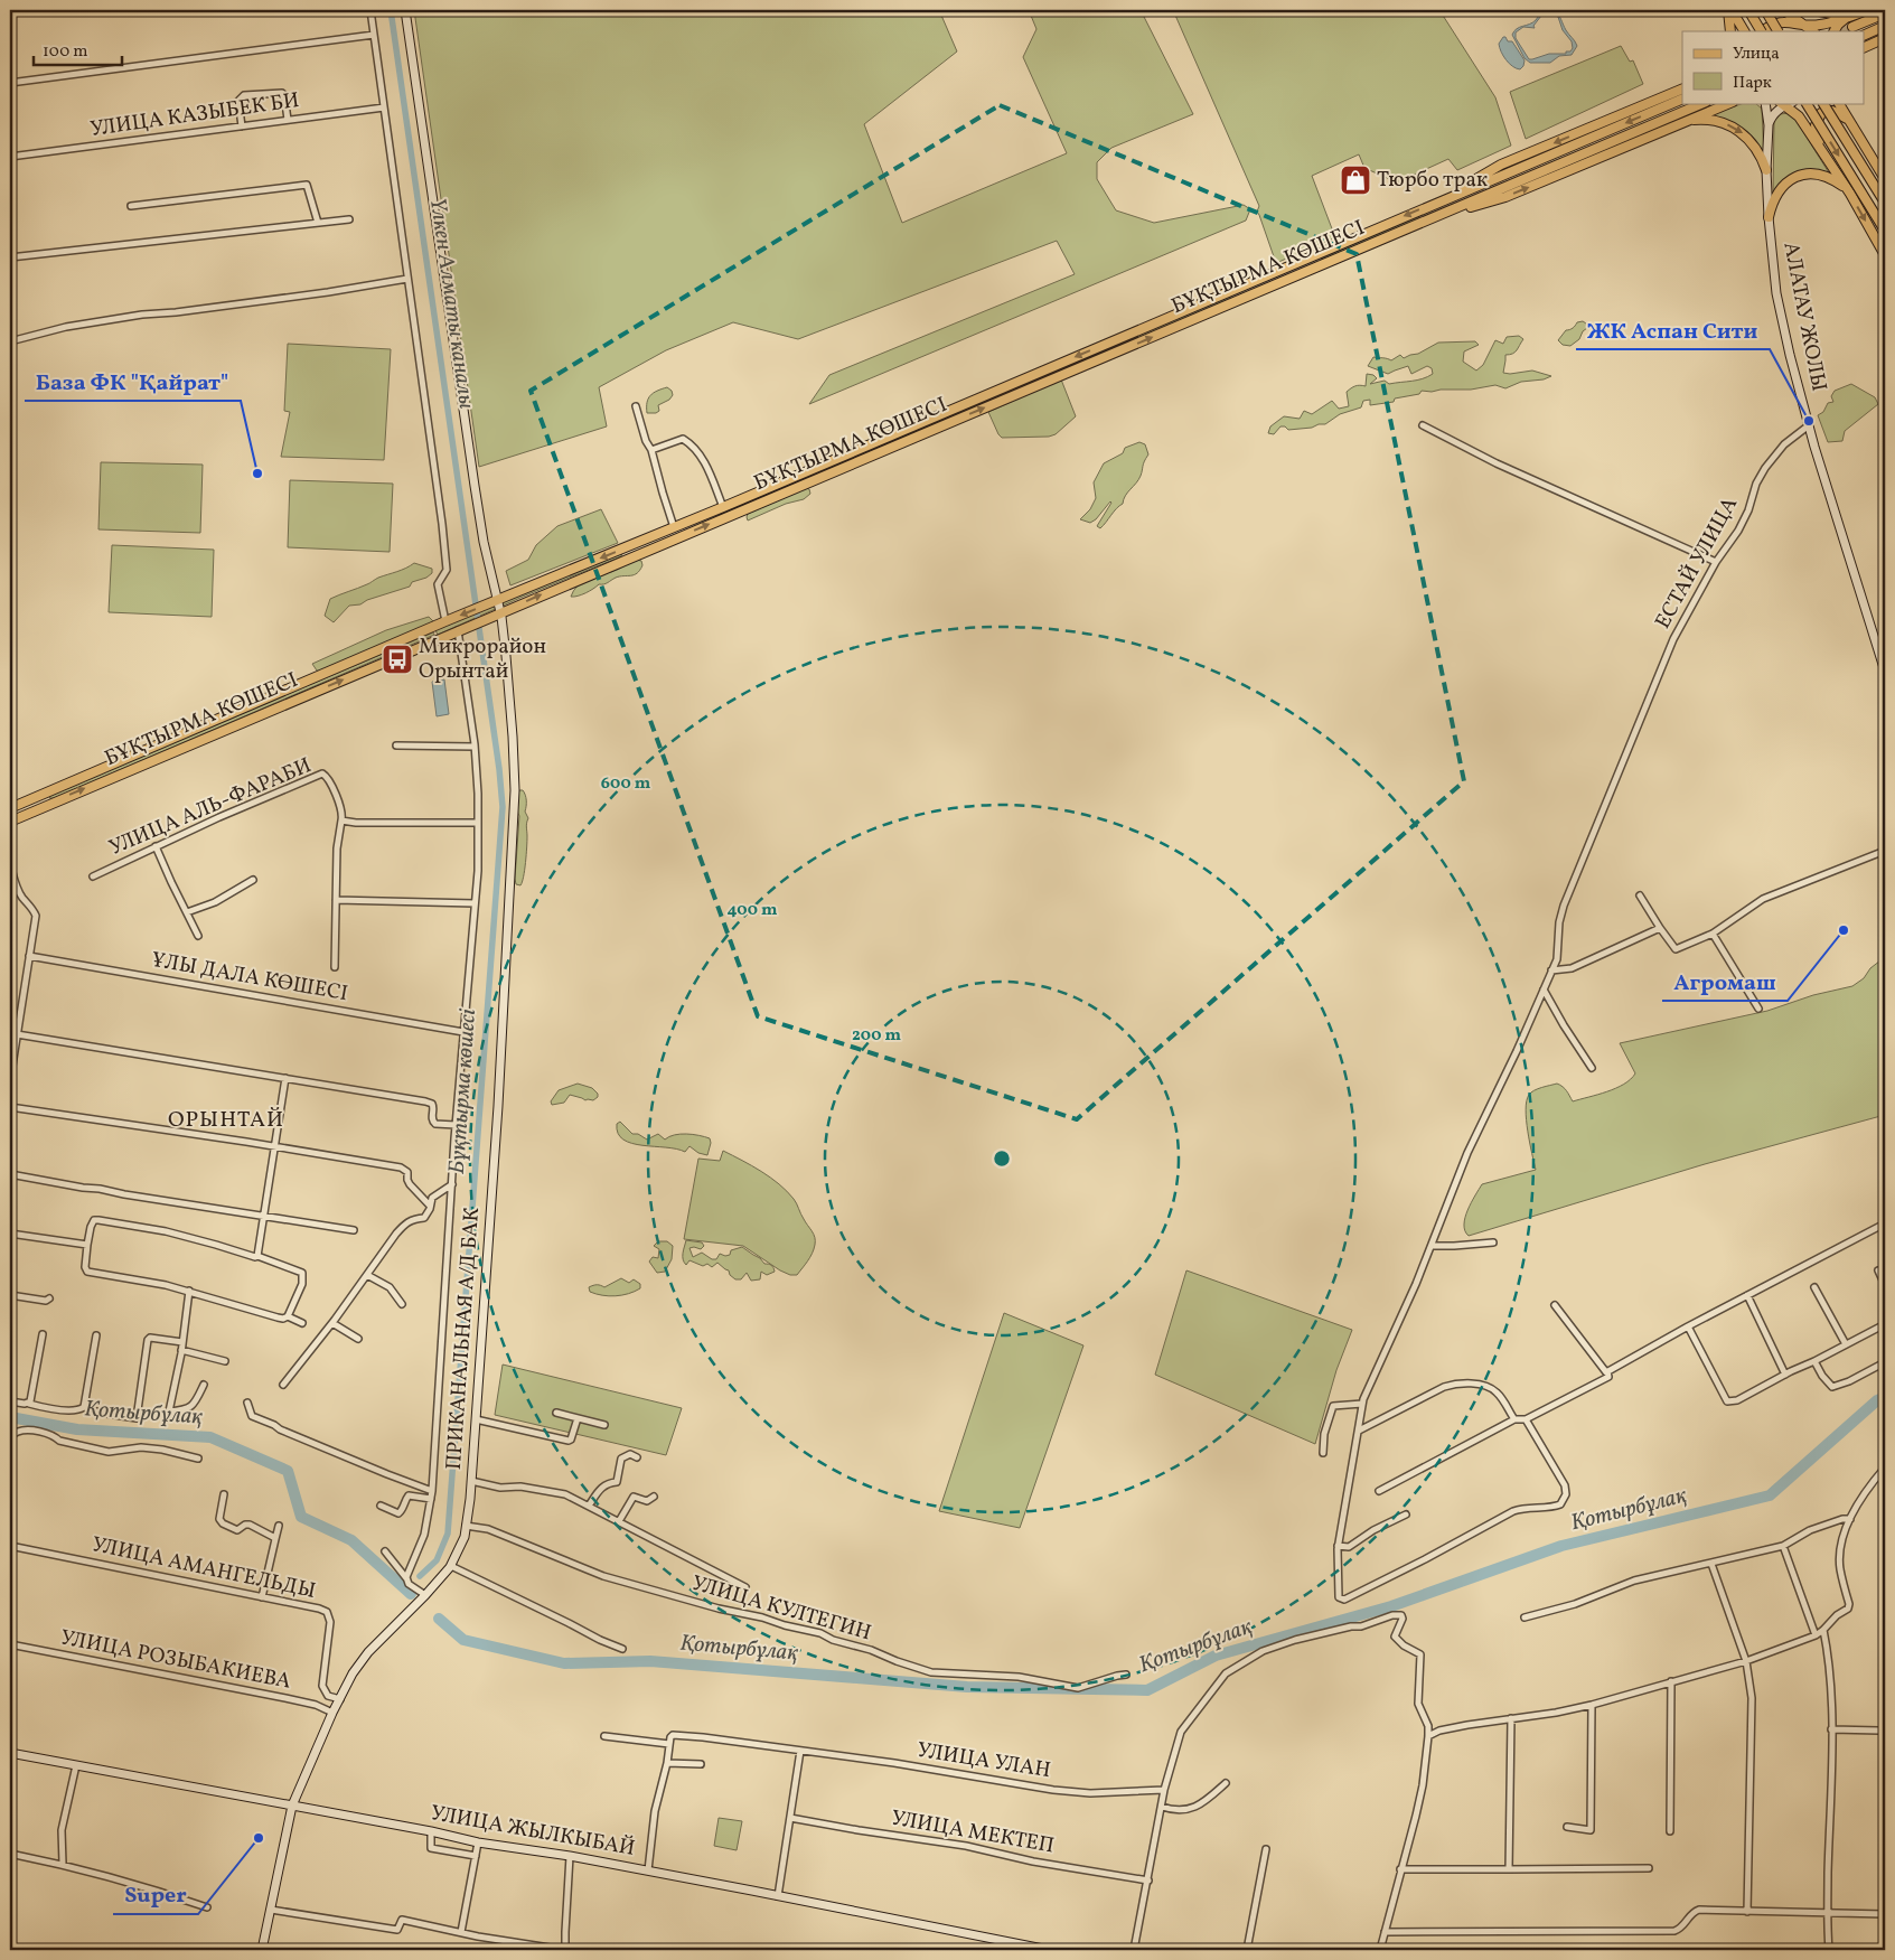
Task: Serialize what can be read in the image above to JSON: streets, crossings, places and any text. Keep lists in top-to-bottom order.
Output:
{
  "streets": {
    "main road": [
      "БҰҚТЫРМА КӨШЕСІ",
      "АЛАТАУ ЖОЛЫ",
      "ПРИКАНАЛЬНАЯ А/Д БАК",
      "УЛИЦА ЖЫЛКЫБАЙ"
    ],
    "street": [
      "УЛИЦА КАЗЫБЕК БИ",
      "ЕСТАЙ УЛИЦА",
      "УЛИЦА АЛЬ-ФАРАБИ",
      "ҰЛЫ ДАЛА КӨШЕСІ",
      "УЛИЦА АМАНГЕЛЬДЫ",
      "УЛИЦА КУЛТЕГИН",
      "УЛИЦА РОЗЫБАКИЕВА",
      "УЛИЦА УЛАН",
      "УЛИЦА МЕКТЕП"
    ]
  },
  "crossings": [
    ["БҰҚТЫРМА КӨШЕСІ", "ПРИКАНАЛЬНАЯ А/Д БАК"],
    ["АЛАТАУ ЖОЛЫ", "ЕСТАЙ УЛИЦА"],
    ["ПРИКАНАЛЬНАЯ А/Д БАК", "УЛИЦА АМАНГЕЛЬДЫ"],
    ["ПРИКАНАЛЬНАЯ А/Д БАК", "УЛИЦА КУЛТЕГИН"],
    ["ПРИКАНАЛЬНАЯ А/Д БАК", "УЛИЦА РОЗЫБАКИЕВА"],
    ["ПРИКАНАЛЬНАЯ А/Д БАК", "УЛИЦА ЖЫЛКЫБАЙ"]
  ],
  "districts": ["ОРЫНТАЙ"],
  "water": ["Үлкен Алматы каналы", "Бұқтырма көшесі", "Қотырбұлақ"],
  "places": {
    "shop": ["Тюрбо трак"],
    "other": [
      "ЖК Аспан Сити",
      "База ФК \"Қайрат\"",
      "Агромаш",
      "Super"
    ],
    "bus stop": ["Микрорайон Орынтай"]
  },
  "legend": ["Улица", "Парк"],
  "scale_bar": "100 m",
  "rings": ["600 m", "400 m", "200 m"]
}
